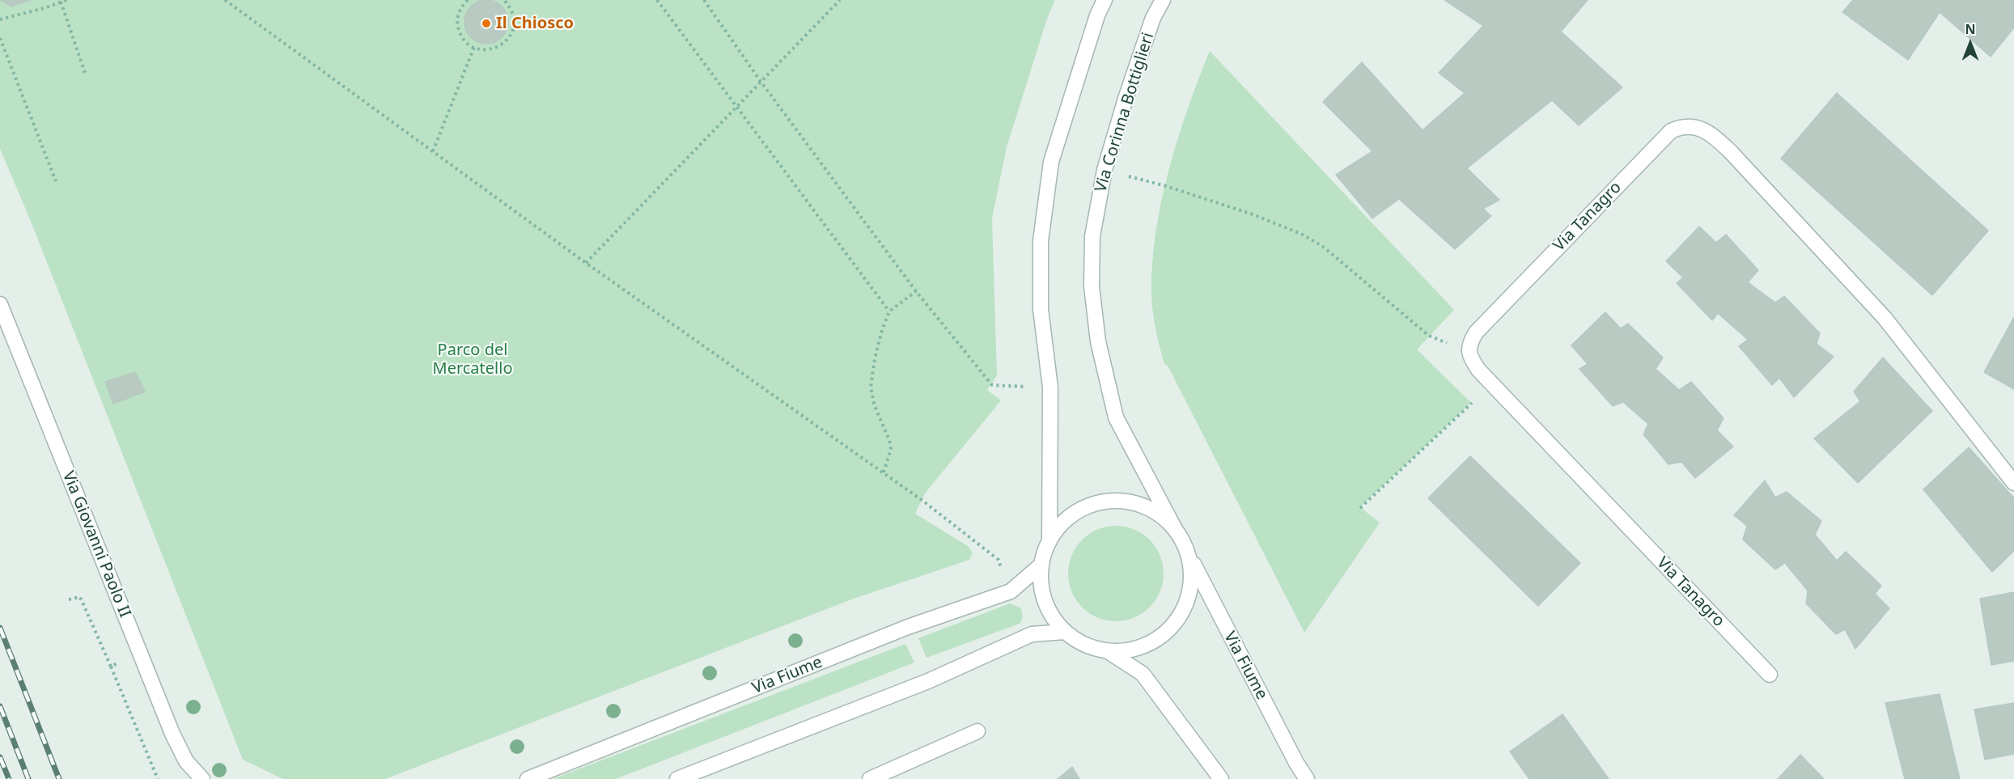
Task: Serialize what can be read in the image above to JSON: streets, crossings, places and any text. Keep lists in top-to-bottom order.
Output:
{
  "streets": {
    "street": [
      "Via Corinna Bottiglieri",
      "Via Tanagro",
      "Via Giovanni Paolo II",
      "Via Fiume"
    ]
  },
  "crossings": [
    ["Via Corinna Bottiglieri", "Via Fiume"]
  ],
  "parks": ["Parco del Mercatello"],
  "places": ["Il Chiosco"],
  "north": "top"
}
